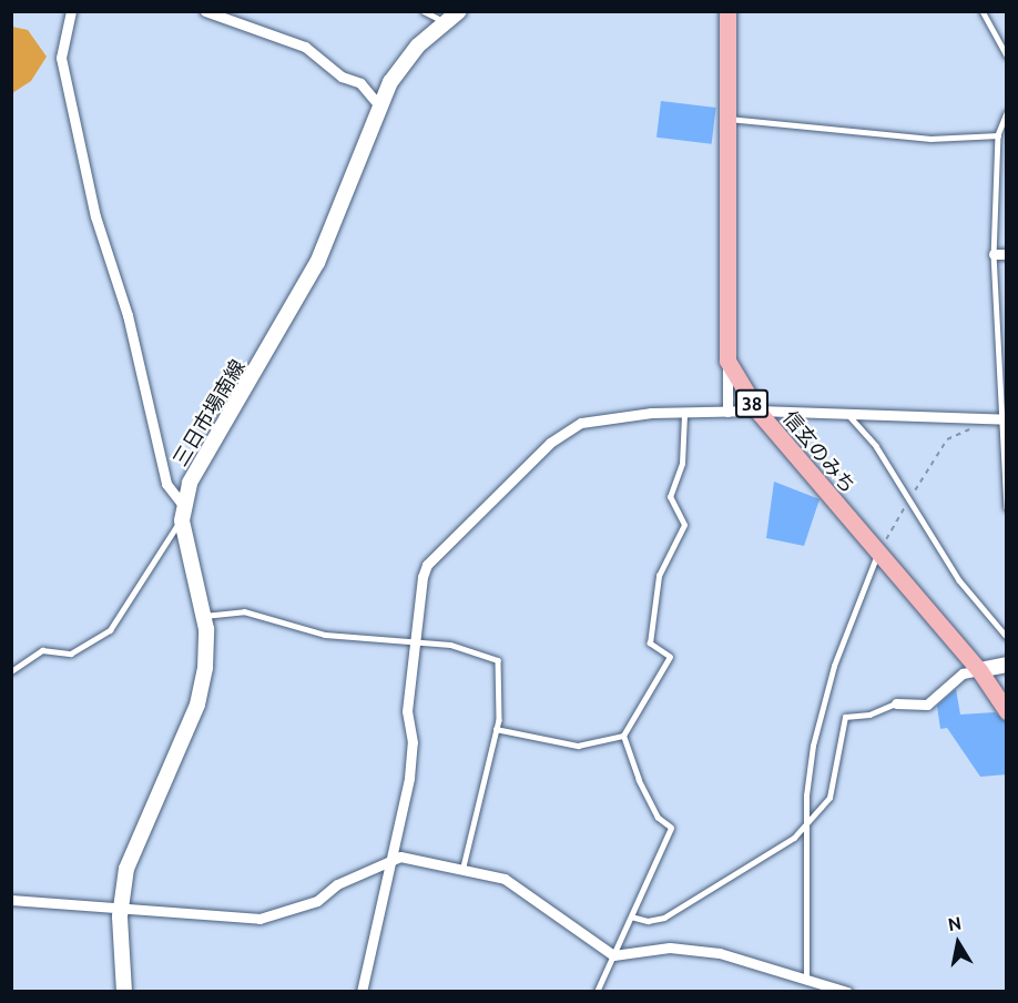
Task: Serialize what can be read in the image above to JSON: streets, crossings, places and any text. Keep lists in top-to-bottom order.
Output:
{
  "streets": {
    "main road": ["38", "三日市場南線", "信玄のみち"]
  },
  "crossings": [
    ["38", "信玄のみち"]
  ],
  "north": "top"
}
